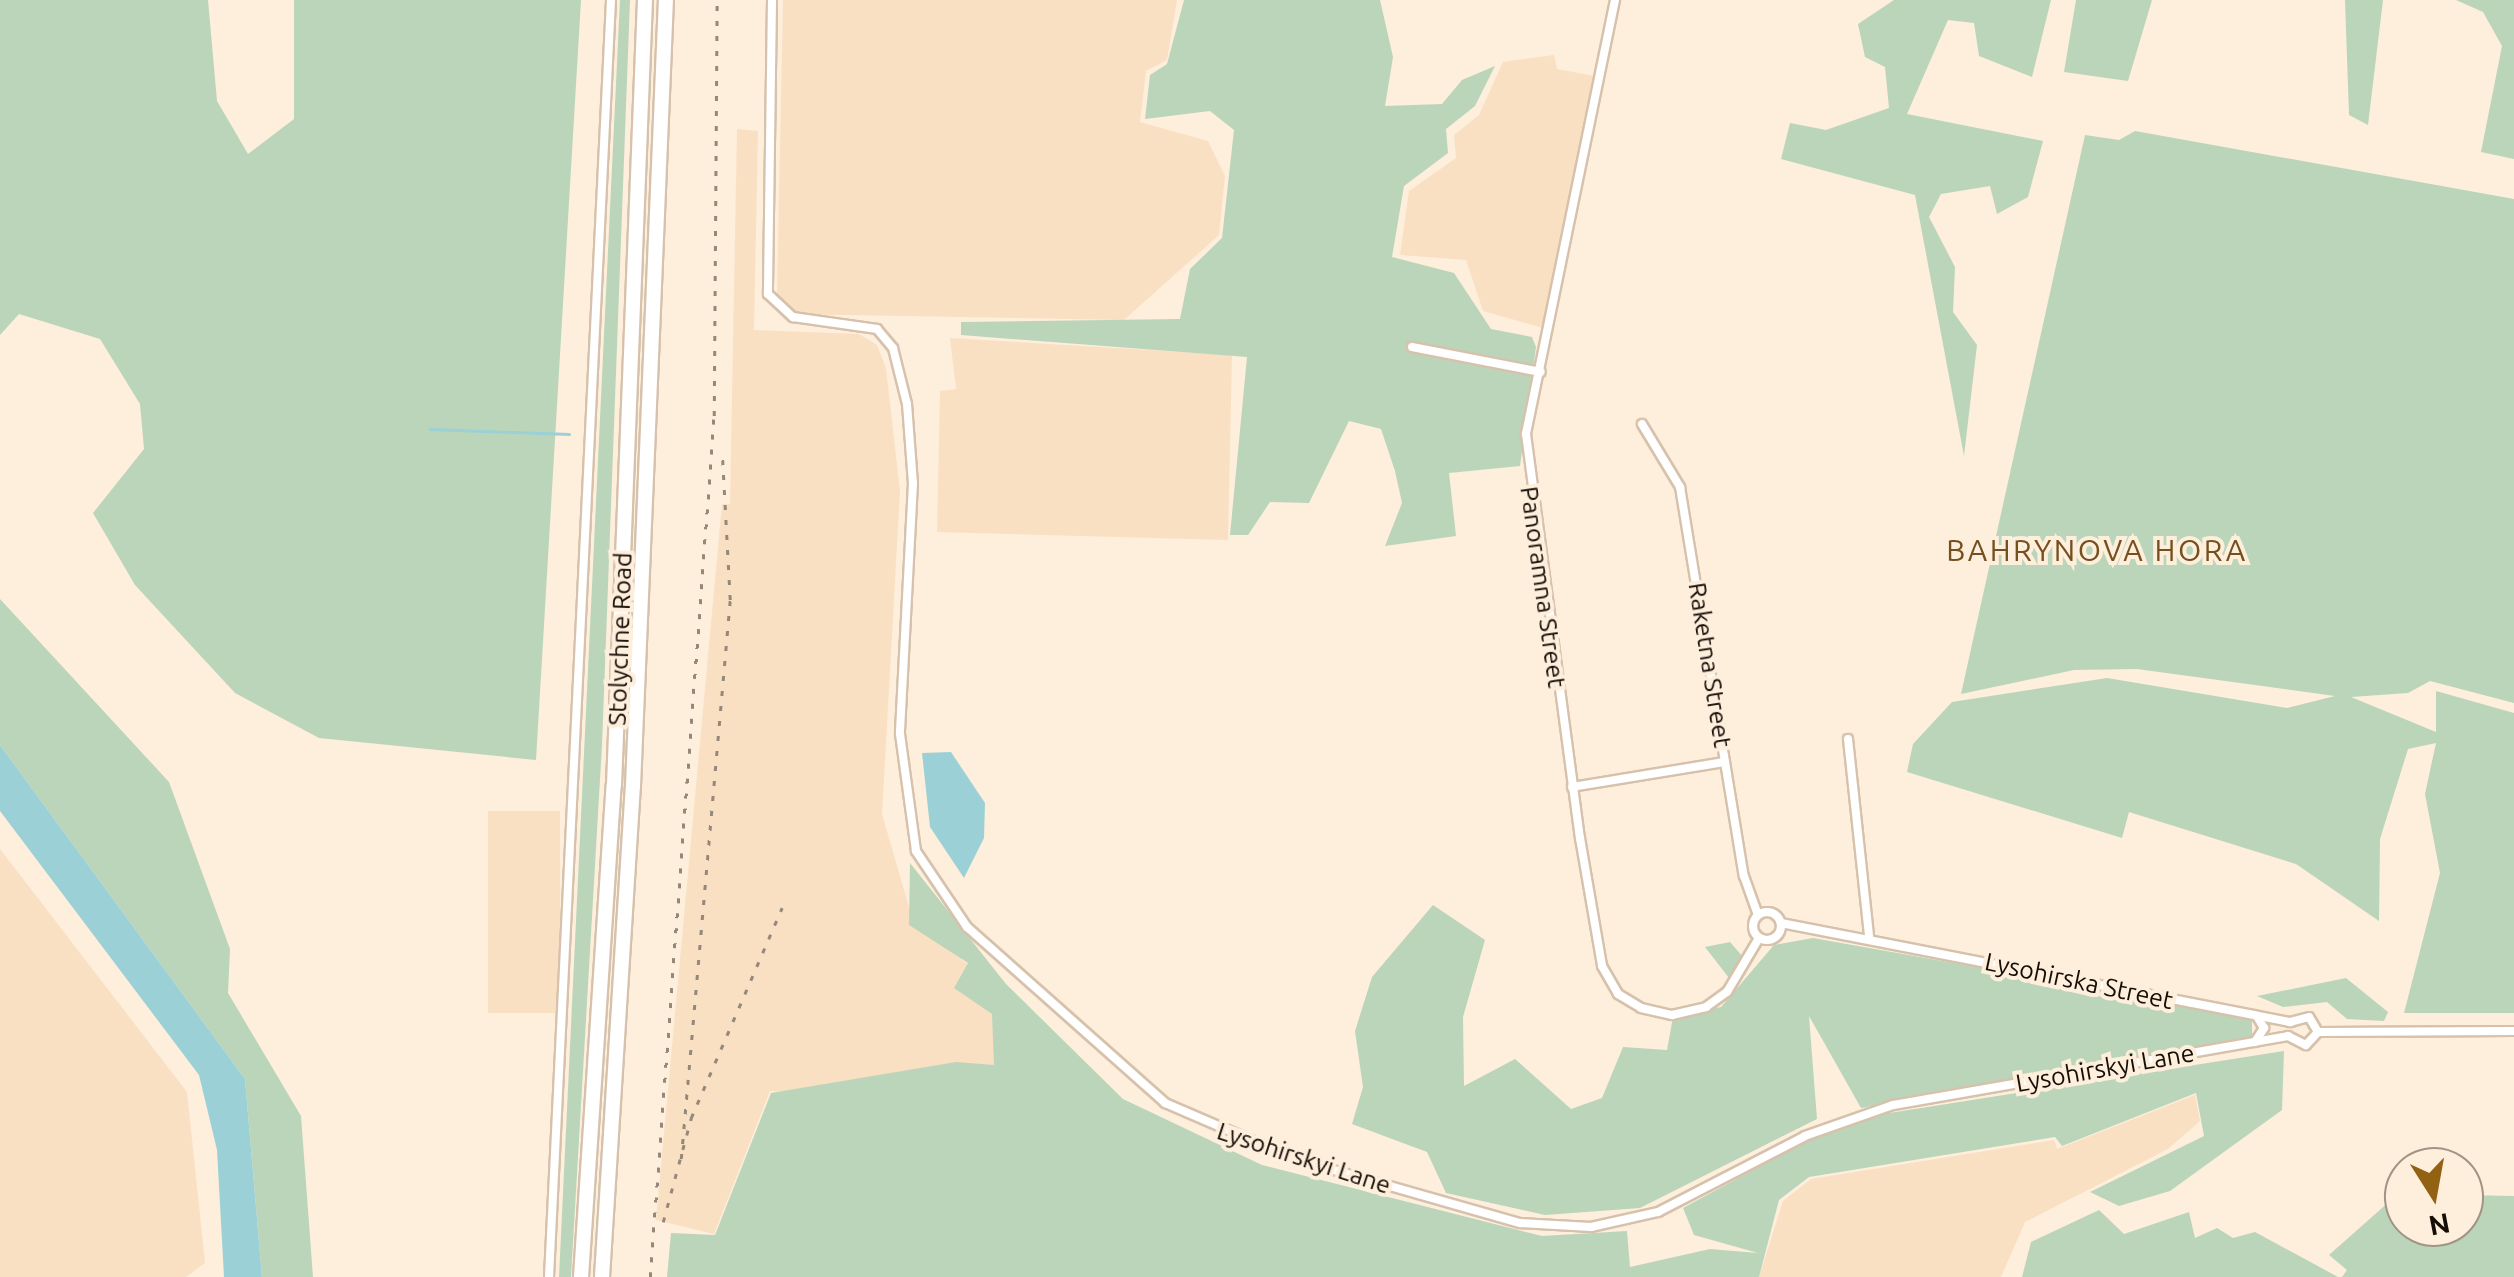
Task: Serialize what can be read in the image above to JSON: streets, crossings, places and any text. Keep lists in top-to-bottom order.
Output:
{
  "streets": {
    "highway": ["Stolychne Road"],
    "street": [
      "Panoramna Street",
      "Raketna Street",
      "Lysohirska Street",
      "Lysohirskyi Lane"
    ]
  },
  "crossings": [
    ["Panoramna Street", "Raketna Street"],
    ["Raketna Street", "Lysohirska Street"],
    ["Lysohirska Street", "Lysohirskyi Lane"]
  ],
  "districts": ["BAHRYNOVA HORA"],
  "north": "bottom"
}
